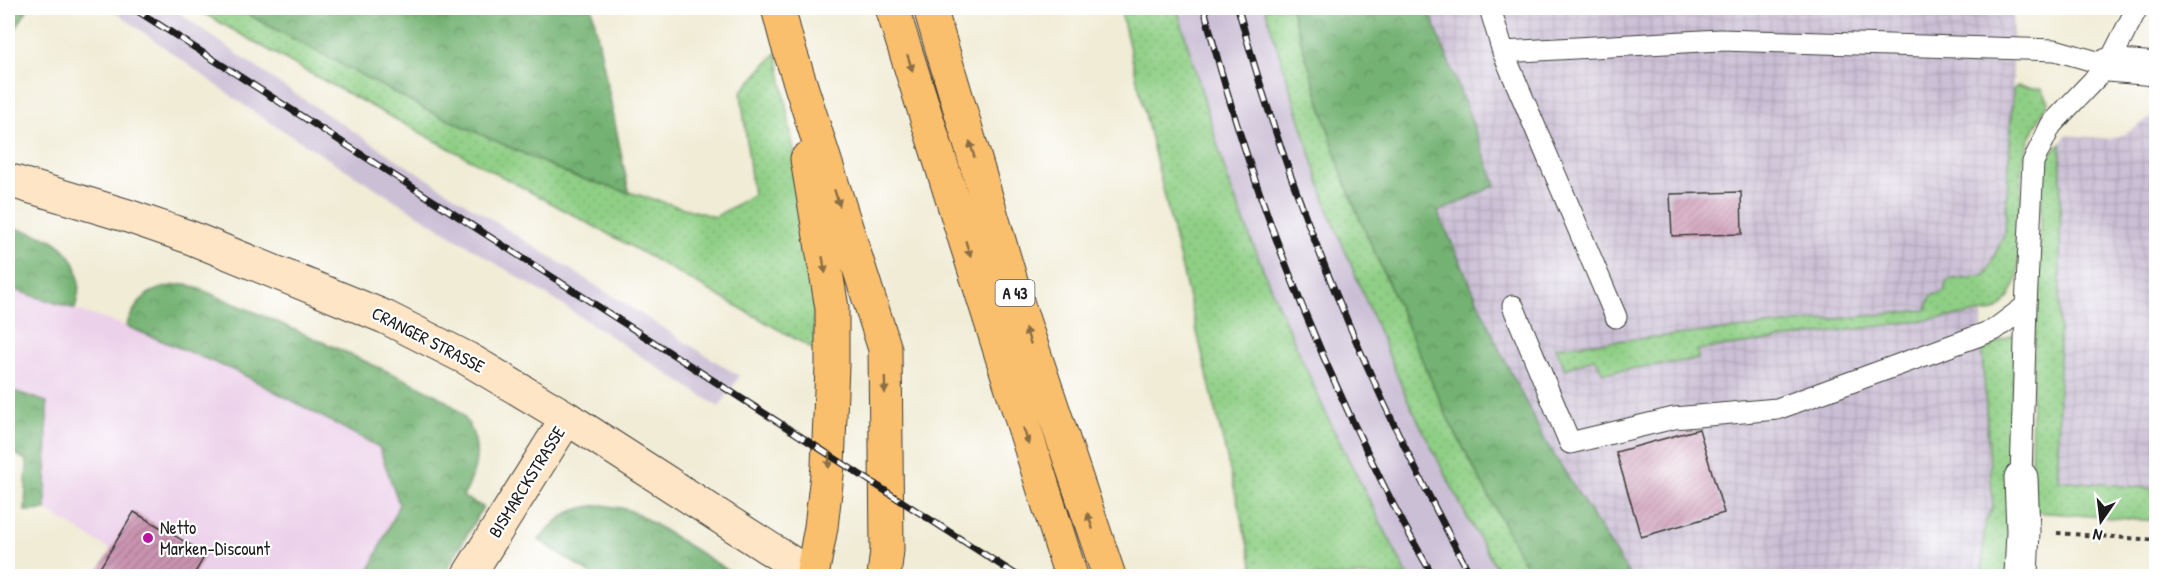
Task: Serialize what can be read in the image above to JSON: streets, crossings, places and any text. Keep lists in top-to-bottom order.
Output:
{
  "streets": {
    "highway": ["A 43"],
    "street": ["CRANGER STRASSE", "BISMARCKSTRASSE"]
  },
  "crossings": [
    ["CRANGER STRASSE", "BISMARCKSTRASSE"]
  ],
  "places": ["Netto Marken-Discount"],
  "north": "bottom"
}
